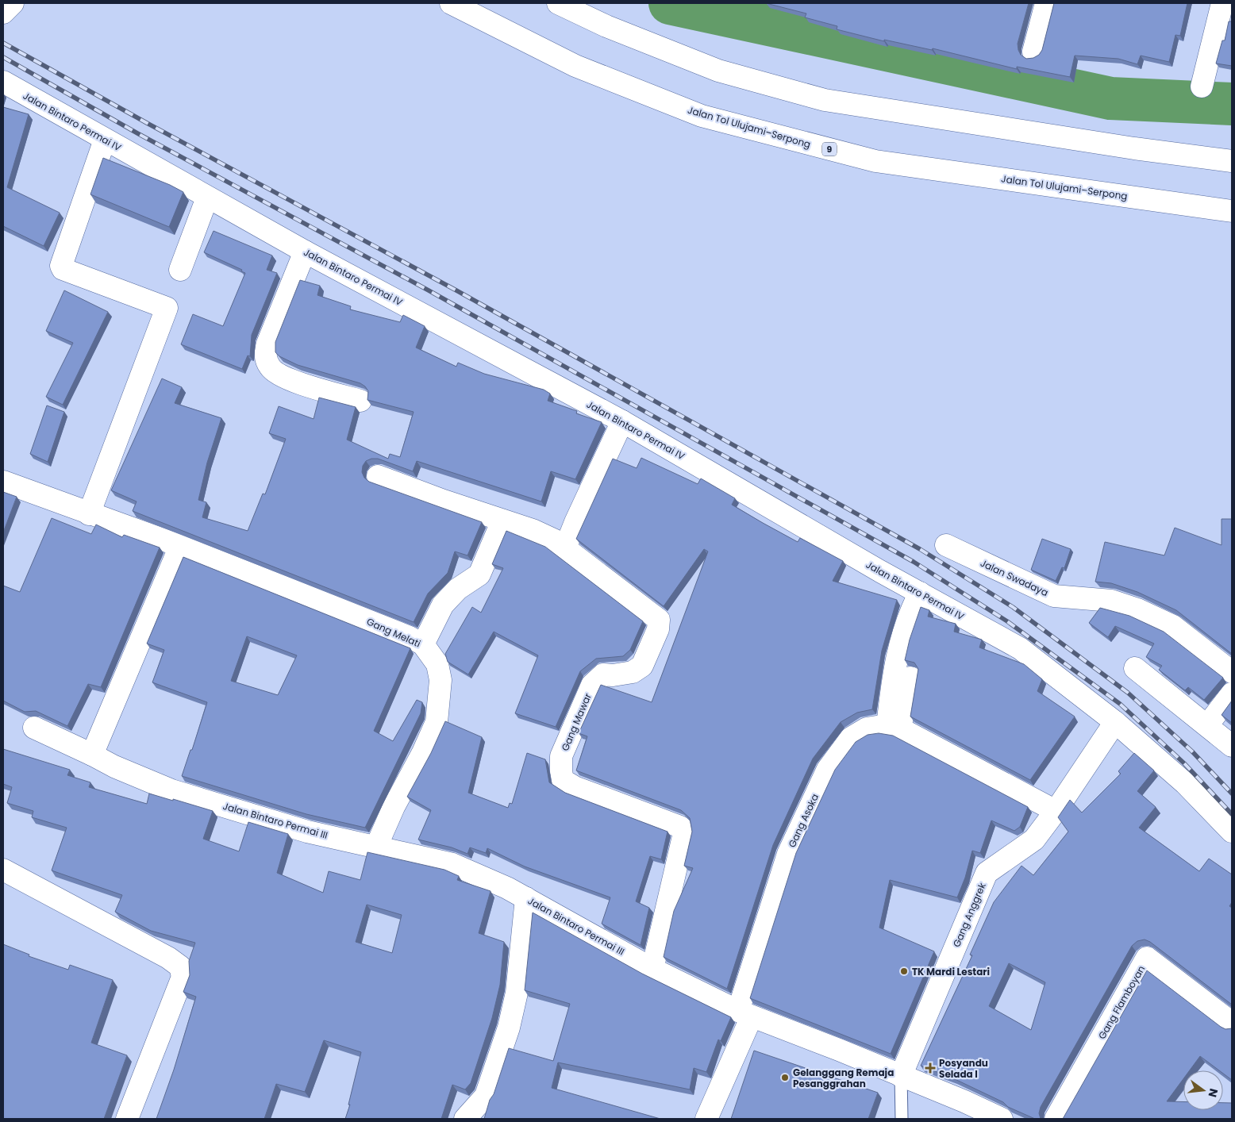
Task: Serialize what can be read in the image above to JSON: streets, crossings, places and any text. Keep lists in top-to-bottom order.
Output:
{
  "streets": {
    "main road": [
      "Jalan Bintaro Permai IV",
      "Jalan Tol Ulujami–Serpong",
      "9",
      "Jalan Swadaya",
      "Gang Melati",
      "Gang Mawar",
      "Jalan Bintaro Permai III",
      "Gang Asoka",
      "Gang Anggrek",
      "Gang Flamboyan"
    ]
  },
  "crossings": [
    ["Jalan Bintaro Permai IV", "Gang Anggrek"],
    ["Gang Melati", "Jalan Bintaro Permai III"],
    ["Gang Mawar", "Jalan Bintaro Permai III"],
    ["Jalan Bintaro Permai III", "Gang Asoka"],
    ["Jalan Bintaro Permai III", "Gang Anggrek"]
  ],
  "places": {
    "other": ["TK Mardi Lestari", "Gelanggang Remaja Pesanggrahan"],
    "health": ["Posyandu Selada I"]
  },
  "north": "right"
}
